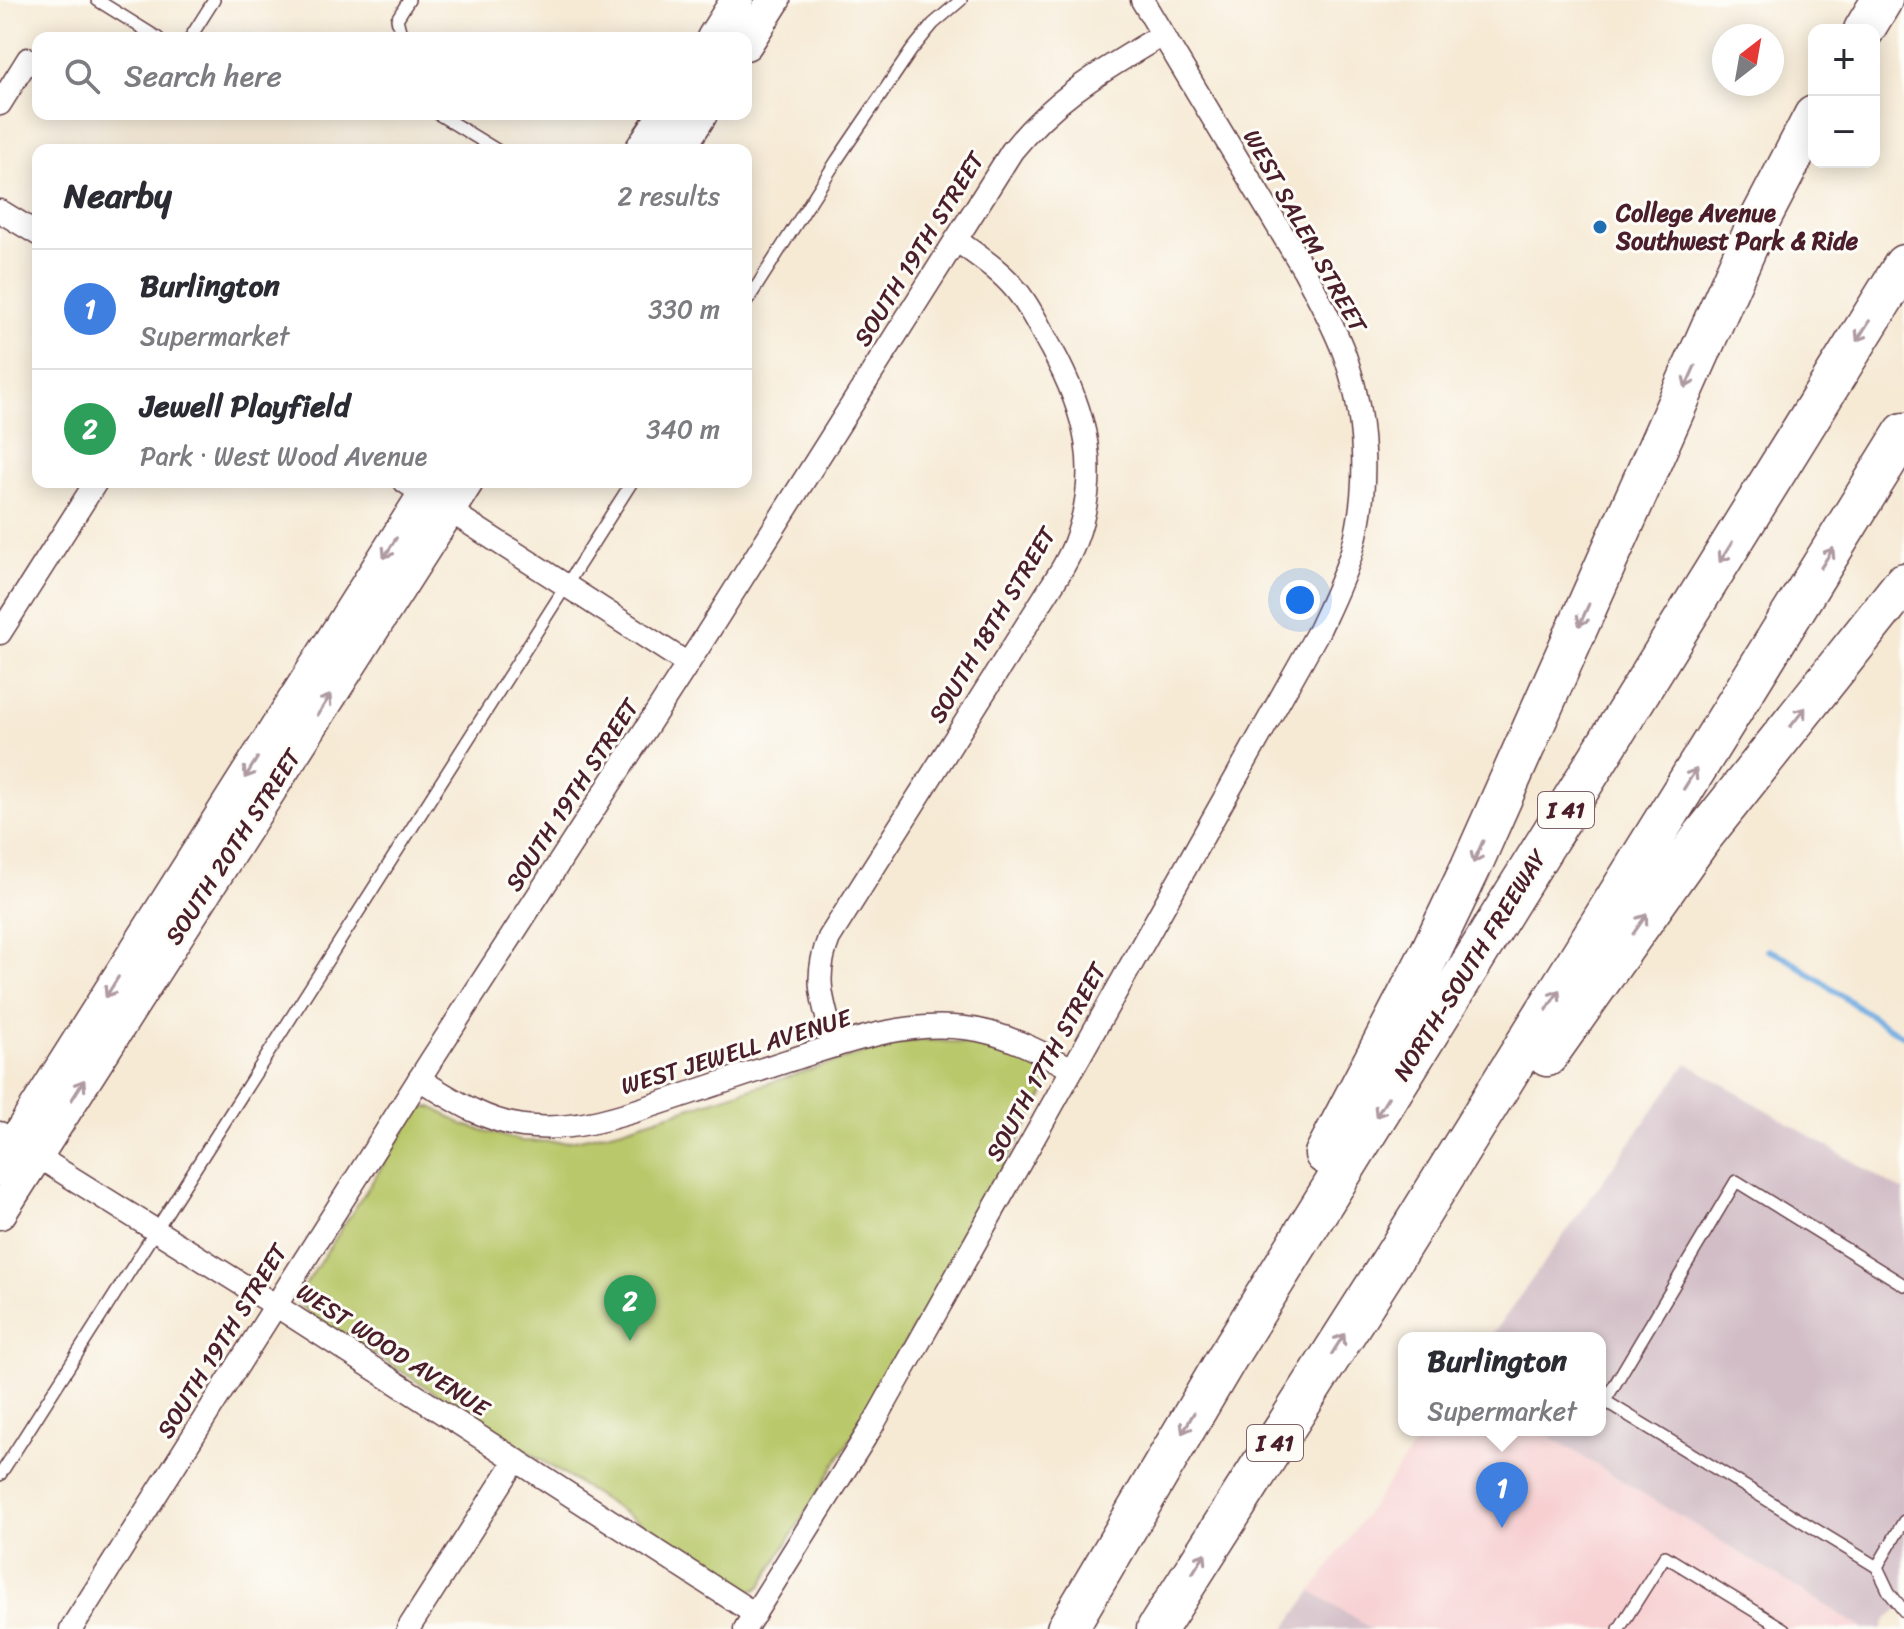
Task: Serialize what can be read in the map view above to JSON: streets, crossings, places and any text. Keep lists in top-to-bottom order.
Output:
{
  "streets": {
    "highway": ["I 41", "NORTH-SOUTH FREEWAY"],
    "street": [
      "WEST SALEM STREET",
      "SOUTH 19TH STREET",
      "SOUTH 18TH STREET",
      "SOUTH 20TH STREET",
      "WEST JEWELL AVENUE",
      "SOUTH 17TH STREET",
      "WEST WOOD AVENUE"
    ]
  },
  "crossings": [
    ["WEST SALEM STREET", "SOUTH 19TH STREET"],
    ["WEST SALEM STREET", "SOUTH 17TH STREET"],
    ["SOUTH 19TH STREET", "SOUTH 18TH STREET"],
    ["SOUTH 19TH STREET", "WEST JEWELL AVENUE"],
    ["SOUTH 19TH STREET", "WEST WOOD AVENUE"],
    ["SOUTH 18TH STREET", "WEST JEWELL AVENUE"],
    ["SOUTH 20TH STREET", "WEST WOOD AVENUE"],
    ["WEST JEWELL AVENUE", "SOUTH 17TH STREET"],
    ["SOUTH 17TH STREET", "WEST WOOD AVENUE"]
  ],
  "places": ["College Avenue Southwest Park & Ride"],
  "north": "top right",
  "page": {
    "map_buttons": ["+", "−"],
    "search": "Search here",
    "heading": ["Nearby", "2 results"],
    "list": [
      {
        "mark": "1",
        "name": "Burlington",
        "note": "Supermarket",
        "value": "330 m"
      },
      {
        "mark": "2",
        "name": "Jewell Playfield",
        "note": "Park · West Wood Avenue",
        "value": "340 m"
      }
    ],
    "pins": ["2", "1"],
    "popup": ["Burlington", "Supermarket"]
  }
}
